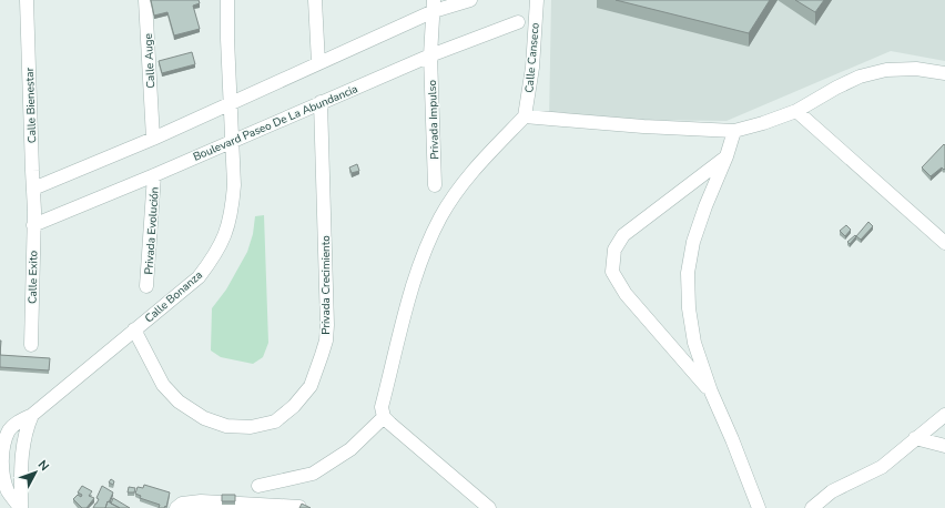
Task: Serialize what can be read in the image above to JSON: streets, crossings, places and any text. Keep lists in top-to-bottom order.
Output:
{
  "streets": {
    "street": [
      "Calle Canseco",
      "Calle Auge",
      "Calle Bienestar",
      "Privada Impulso",
      "Boulevard Paseo De La Abundancia",
      "Privada Evolución",
      "Calle Exito",
      "Privada Crecimiento",
      "Calle Bonanza"
    ]
  },
  "crossings": [
    ["Calle Bienestar", "Calle Exito"],
    ["Privada Impulso", "Boulevard Paseo De La Abundancia"],
    ["Boulevard Paseo De La Abundancia", "Privada Evolución"],
    ["Boulevard Paseo De La Abundancia", "Calle Exito"],
    ["Boulevard Paseo De La Abundancia", "Privada Crecimiento"],
    ["Boulevard Paseo De La Abundancia", "Calle Bonanza"],
    ["Privada Crecimiento", "Calle Bonanza"]
  ],
  "north": "top right"
}
